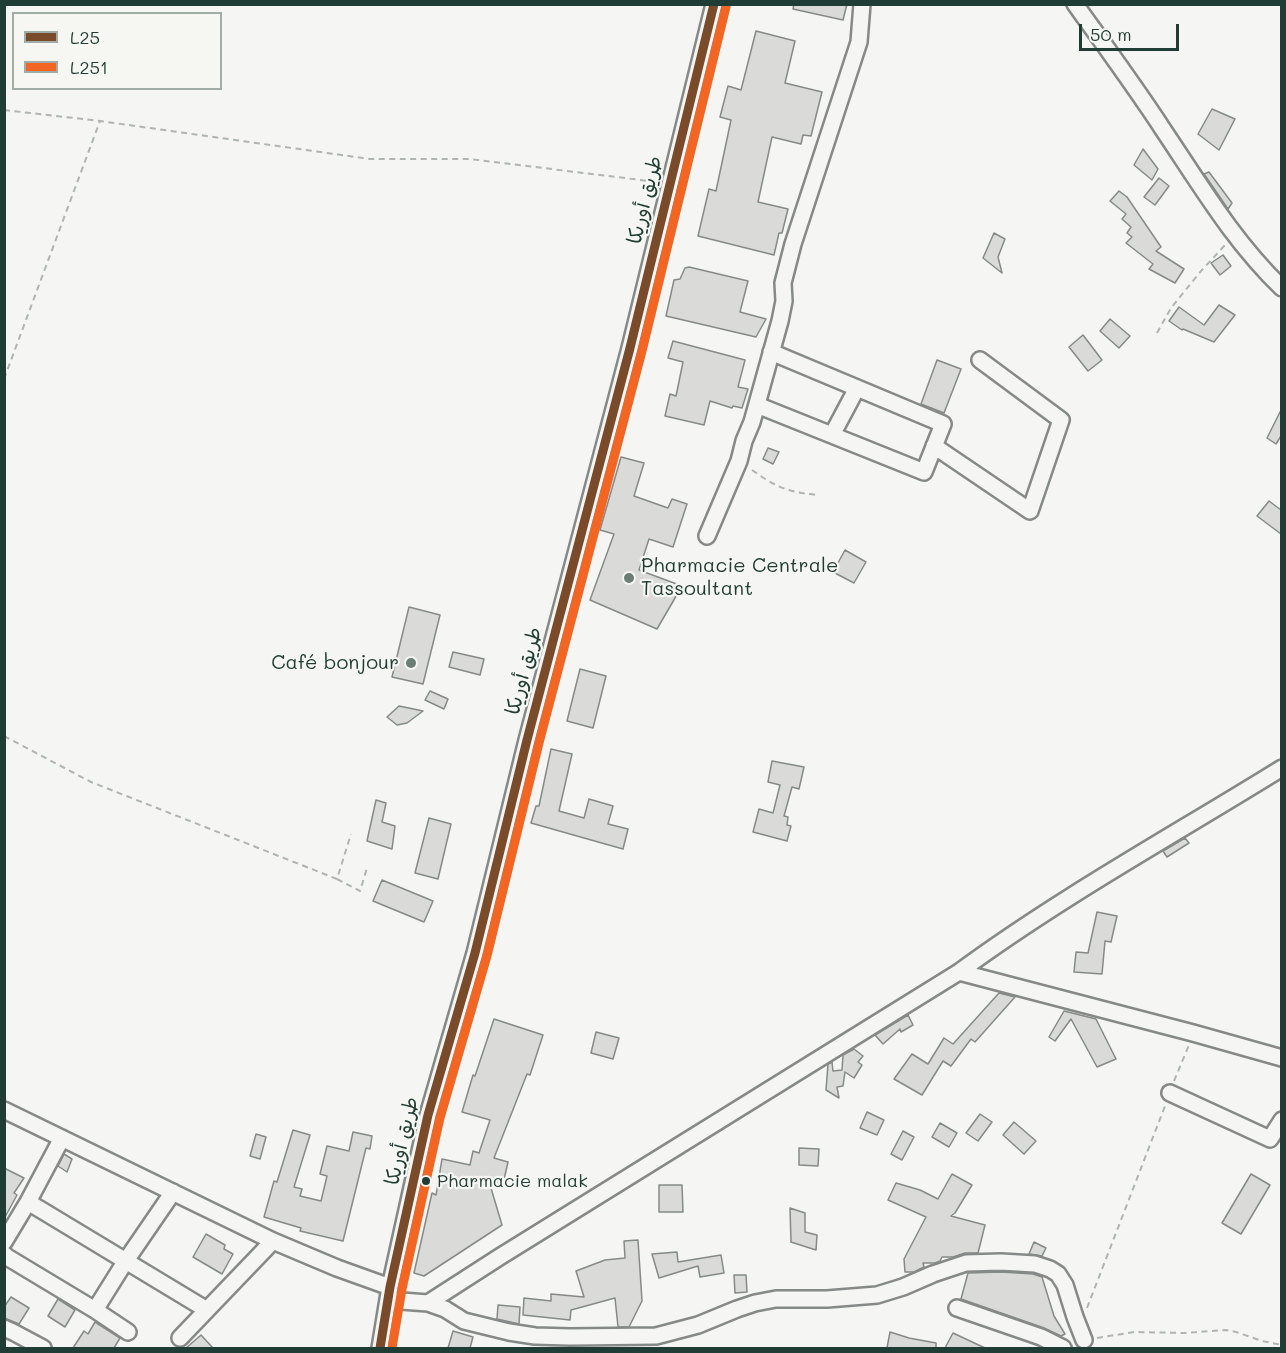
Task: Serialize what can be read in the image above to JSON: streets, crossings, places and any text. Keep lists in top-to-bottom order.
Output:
{
  "streets": {
    "street": ["طريق أوريكا"]
  },
  "places": ["Pharmacie Centrale Tassoultant", "Café bonjour", "Pharmacie malak"],
  "lines": ["transit line L25", "transit line L251"],
  "legend": ["L25", "L251"],
  "scale_bar": "50 m"
}
